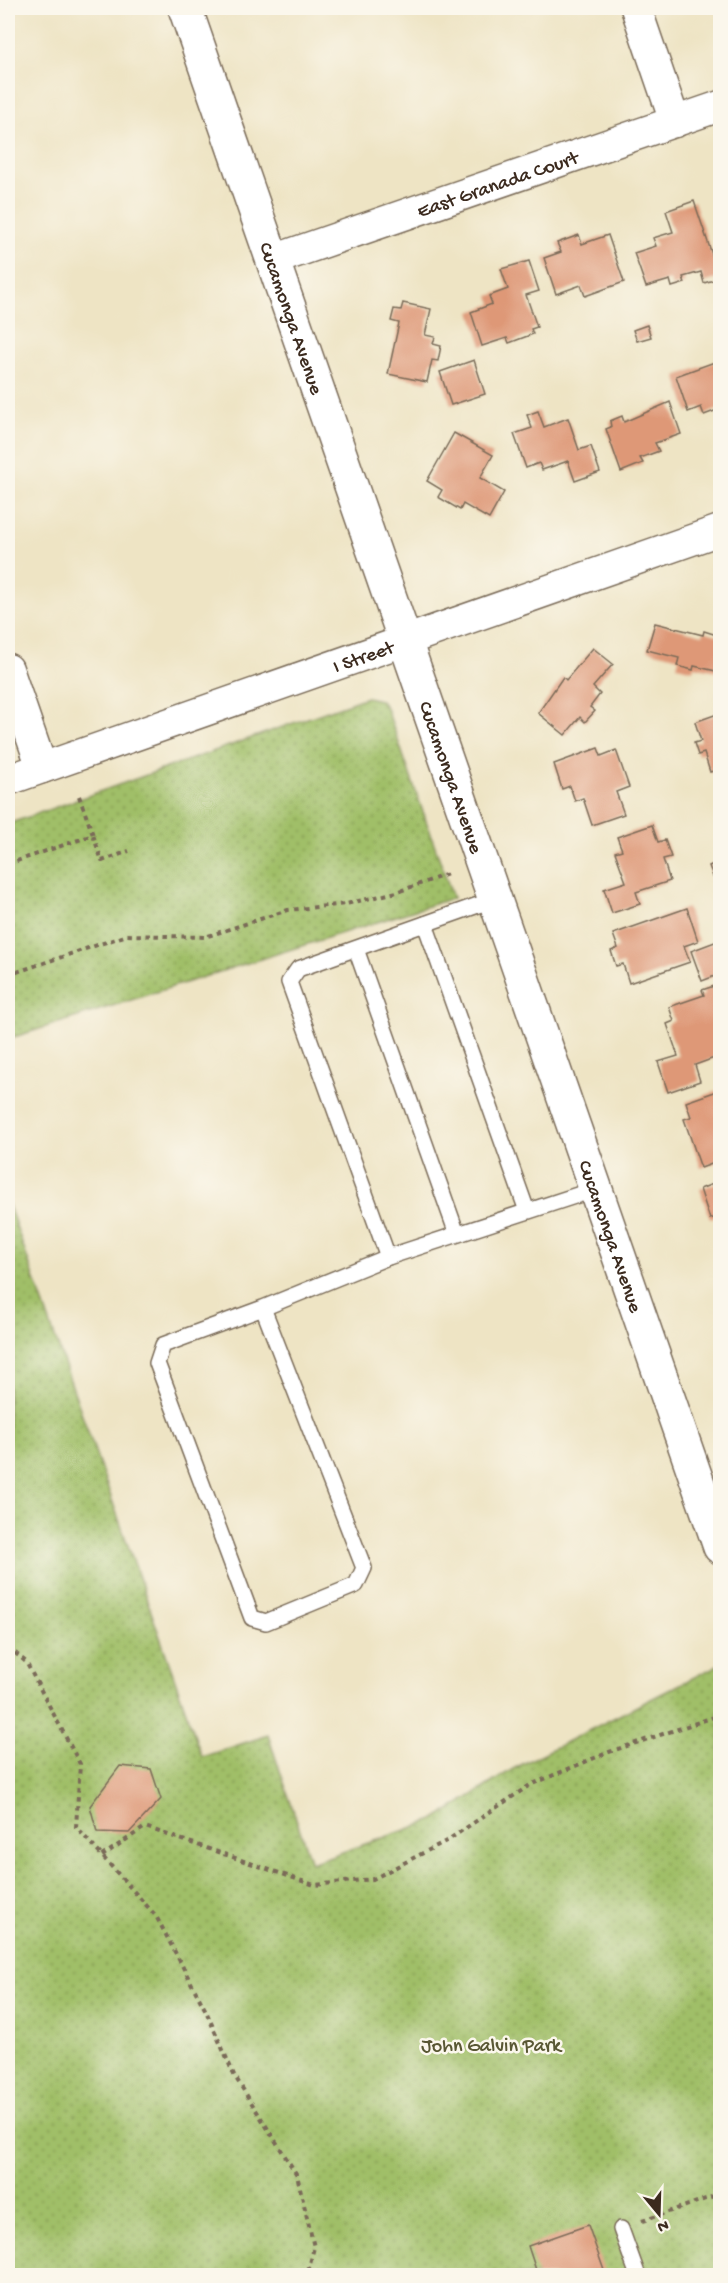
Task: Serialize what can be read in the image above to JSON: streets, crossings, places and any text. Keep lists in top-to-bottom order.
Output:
{
  "streets": {
    "street": ["East Granada Court", "Cucamonga Avenue", "I Street"]
  },
  "crossings": [
    ["East Granada Court", "Cucamonga Avenue"],
    ["Cucamonga Avenue", "I Street"]
  ],
  "parks": ["John Galvin Park"],
  "north": "bottom"
}
